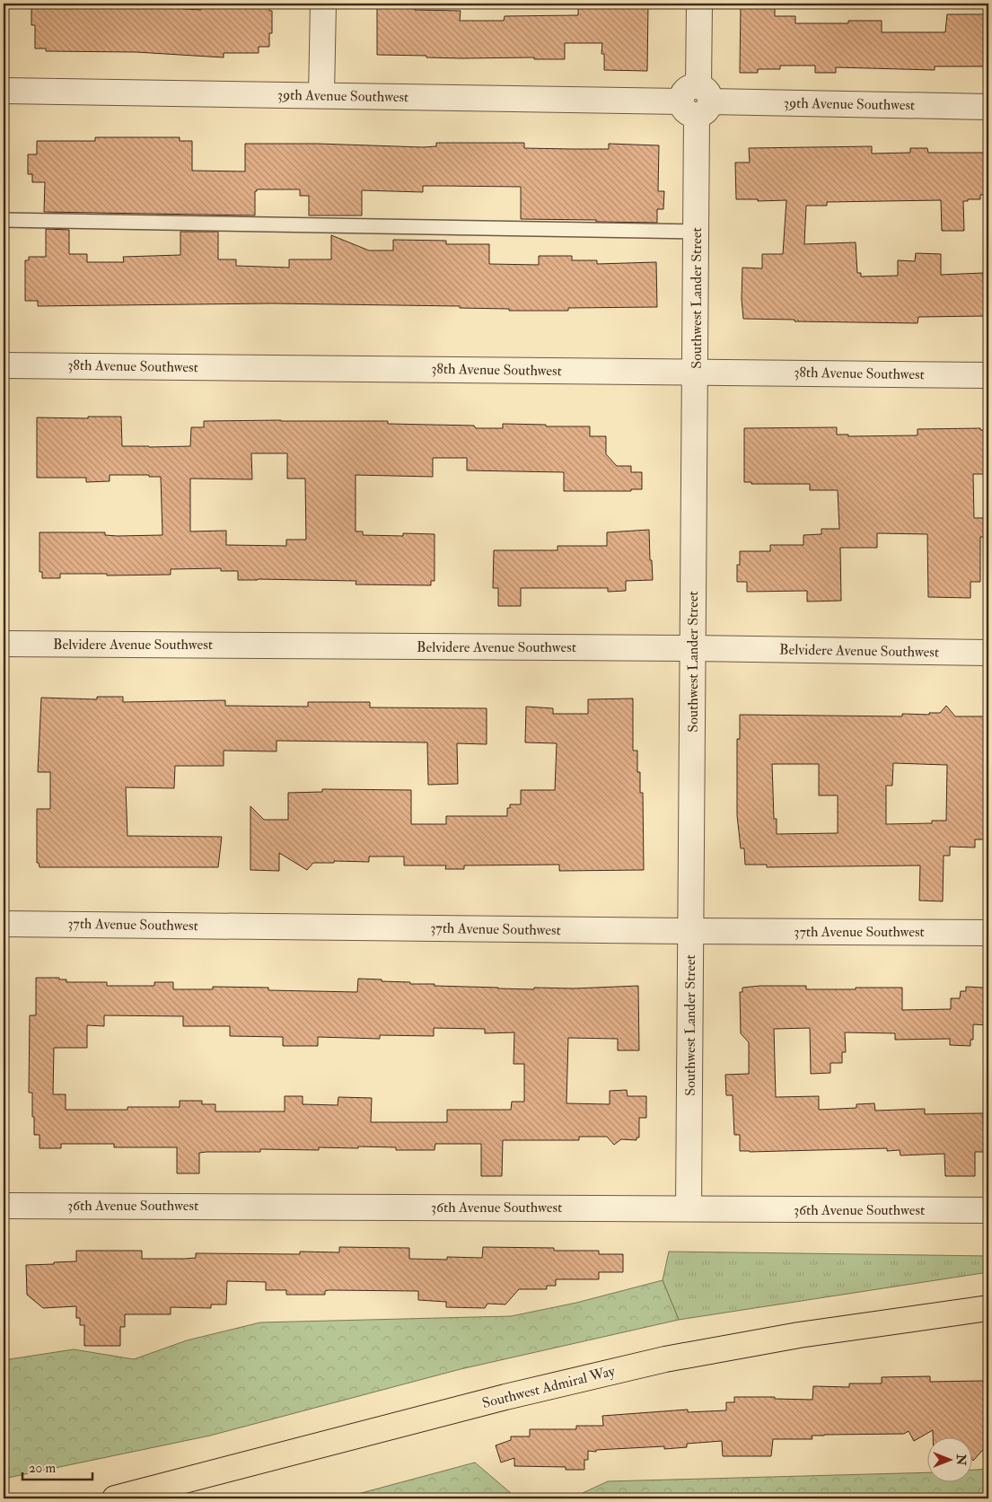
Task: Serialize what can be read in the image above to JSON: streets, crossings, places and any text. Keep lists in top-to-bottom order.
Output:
{
  "streets": {
    "main road": ["Southwest Admiral Way"],
    "street": [
      "39th Avenue Southwest",
      "Southwest Lander Street",
      "38th Avenue Southwest",
      "Belvidere Avenue Southwest",
      "37th Avenue Southwest",
      "36th Avenue Southwest"
    ]
  },
  "crossings": [
    ["39th Avenue Southwest", "Southwest Lander Street"],
    ["Southwest Lander Street", "38th Avenue Southwest"],
    ["Southwest Lander Street", "Belvidere Avenue Southwest"],
    ["Southwest Lander Street", "37th Avenue Southwest"],
    ["Southwest Lander Street", "36th Avenue Southwest"]
  ],
  "scale_bar": "20 m",
  "north": "right"
}
